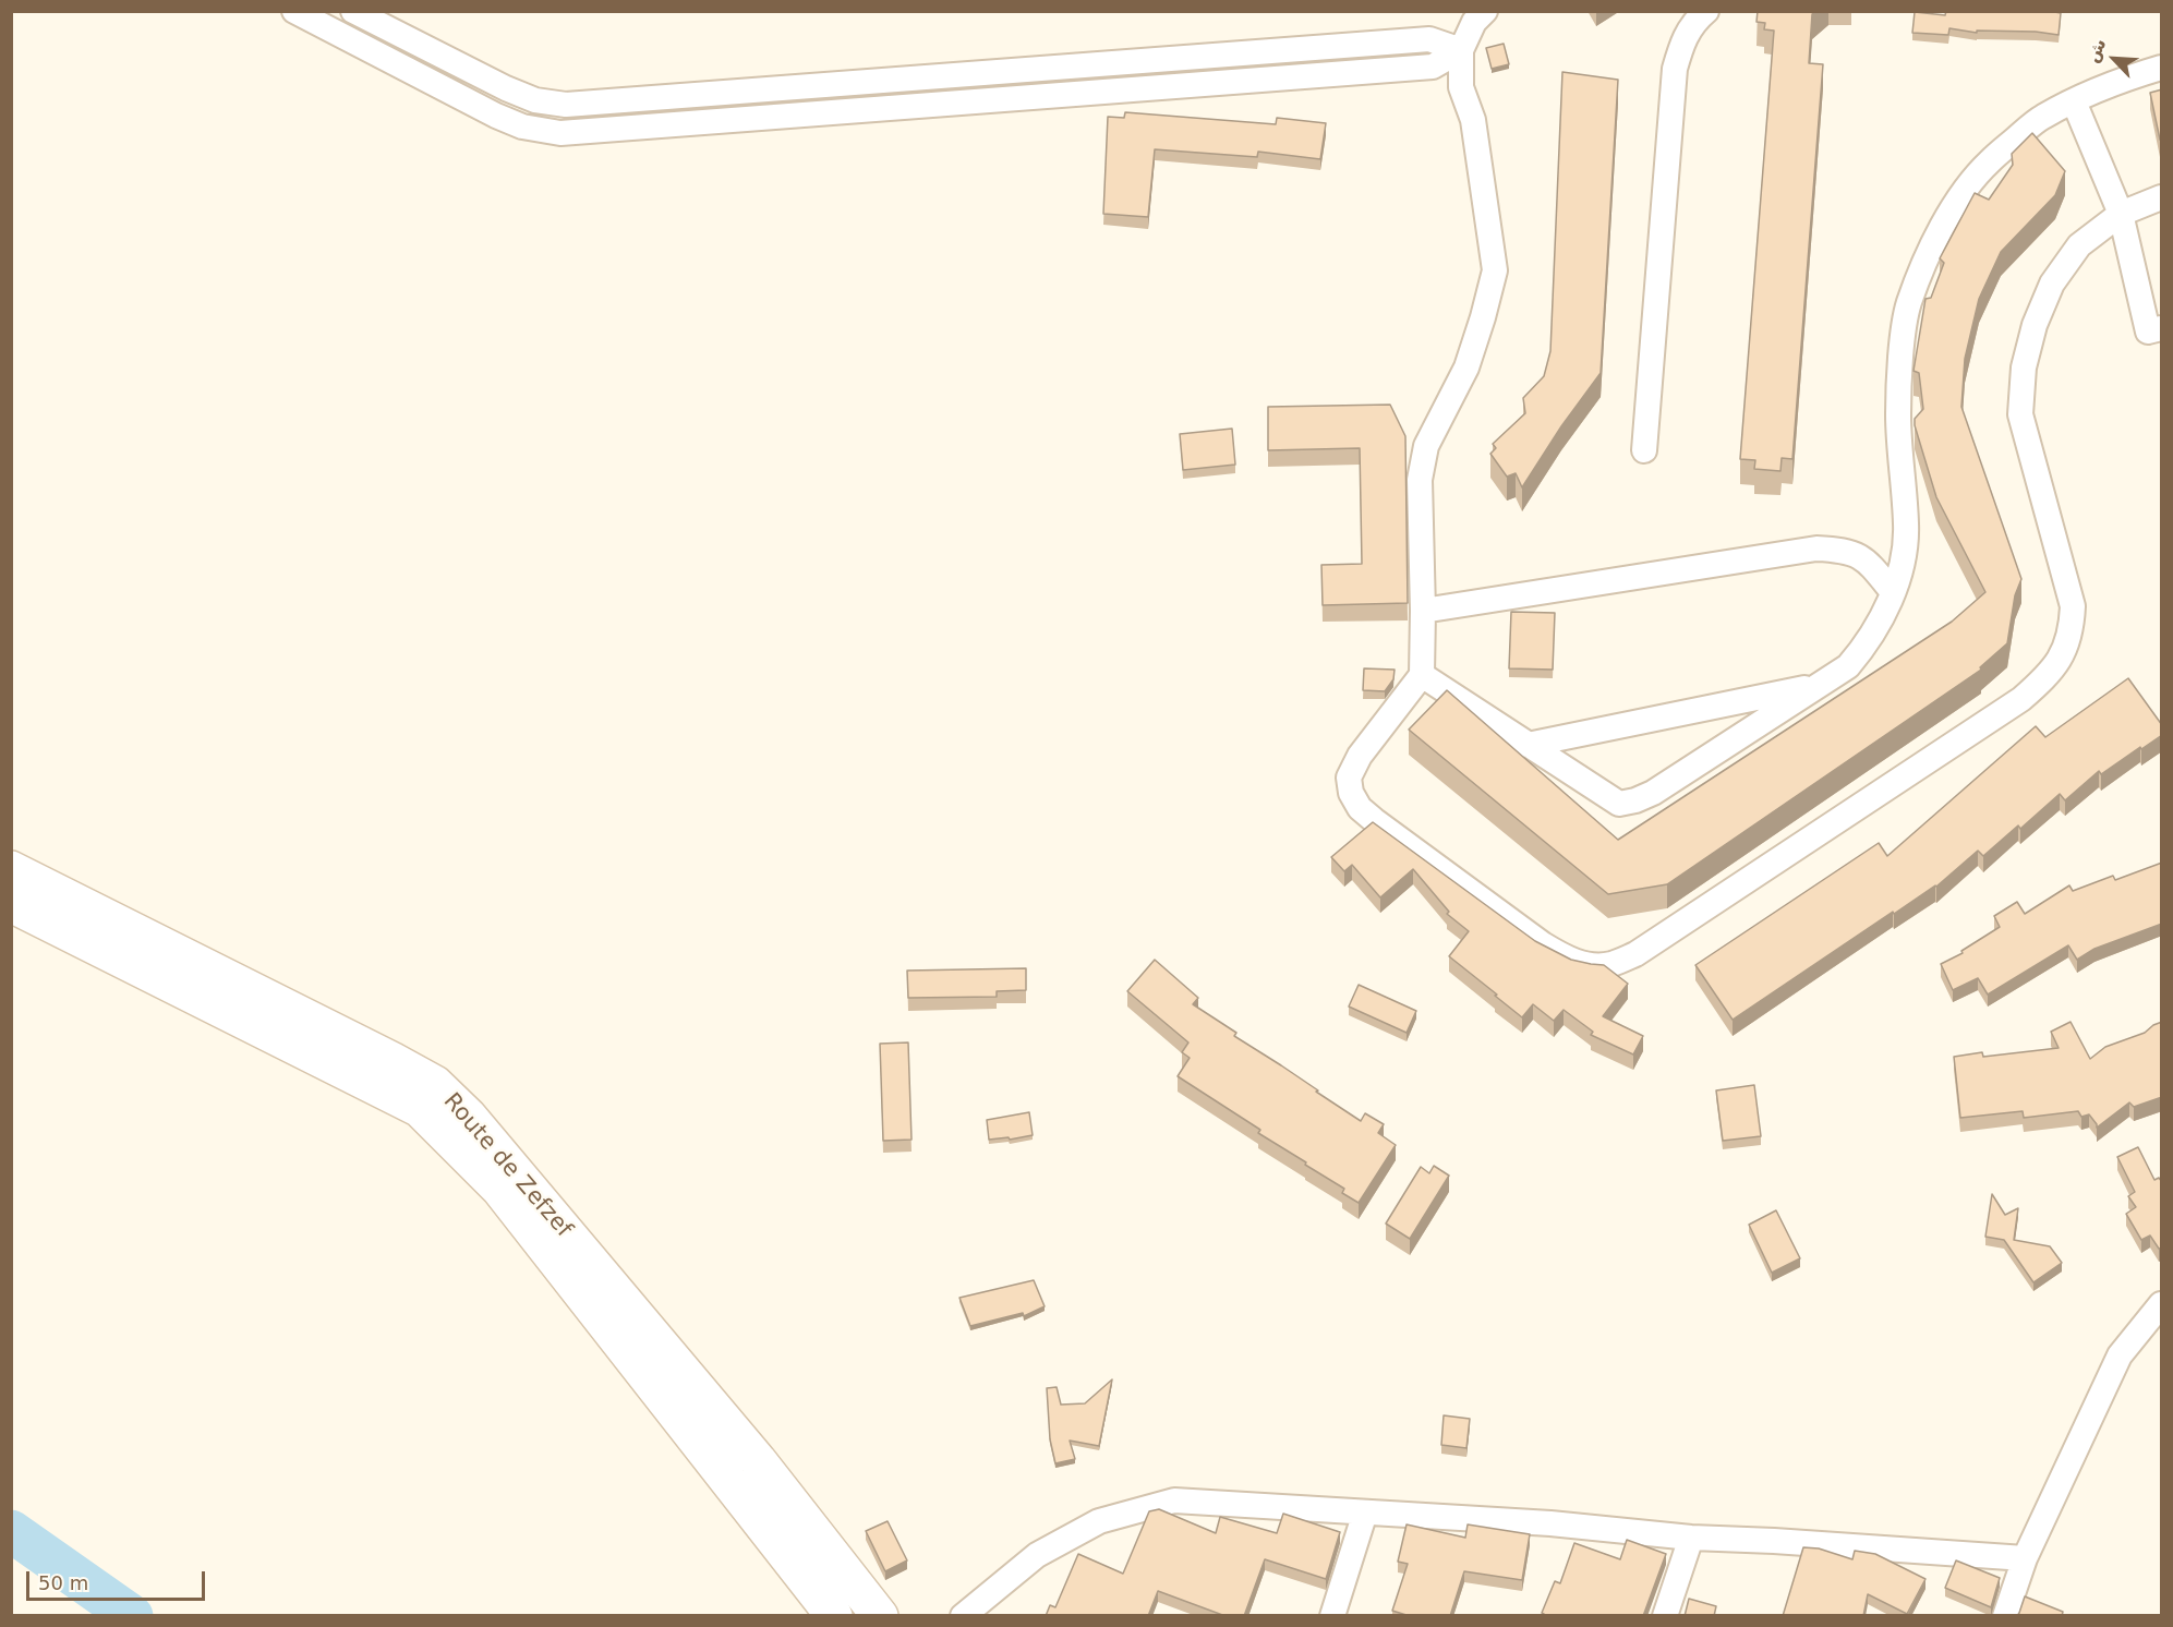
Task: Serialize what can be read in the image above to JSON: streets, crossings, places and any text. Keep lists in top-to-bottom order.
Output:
{
  "streets": {
    "main road": ["Route de Zefzef"]
  },
  "scale_bar": "50 m",
  "north": "top left"
}
